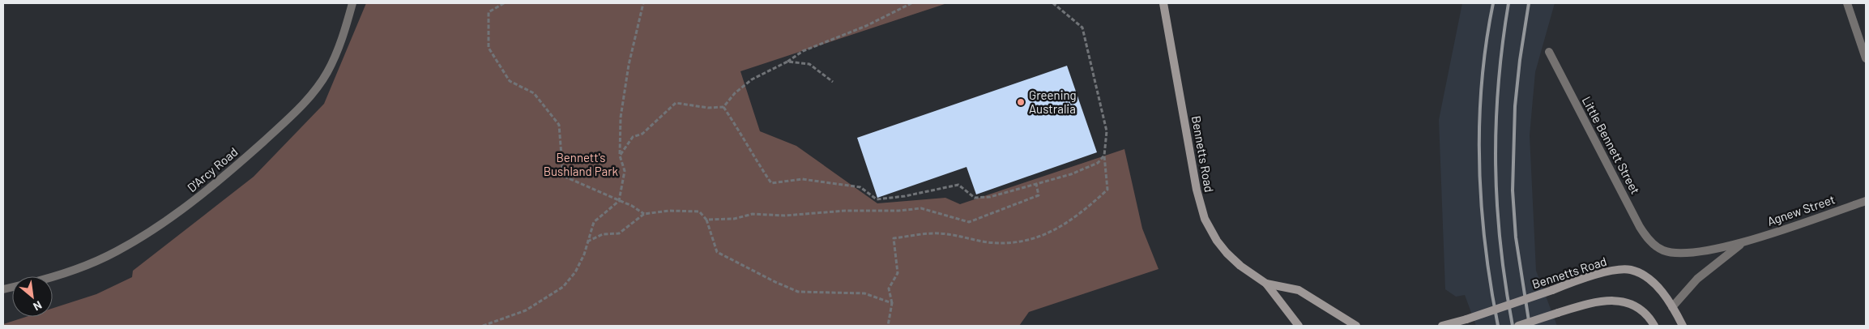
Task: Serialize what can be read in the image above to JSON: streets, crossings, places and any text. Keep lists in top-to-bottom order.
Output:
{
  "streets": {
    "main road": ["Bennetts Road"],
    "street": ["Little Bennett Street", "D'Arcy Road", "Agnew Street"]
  },
  "crossings": [
    ["Little Bennett Street", "Agnew Street"],
    ["Bennetts Road", "Agnew Street"]
  ],
  "parks": ["Bennett's Bushland Park"],
  "places": ["Greening Australia"],
  "north": "bottom right"
}
